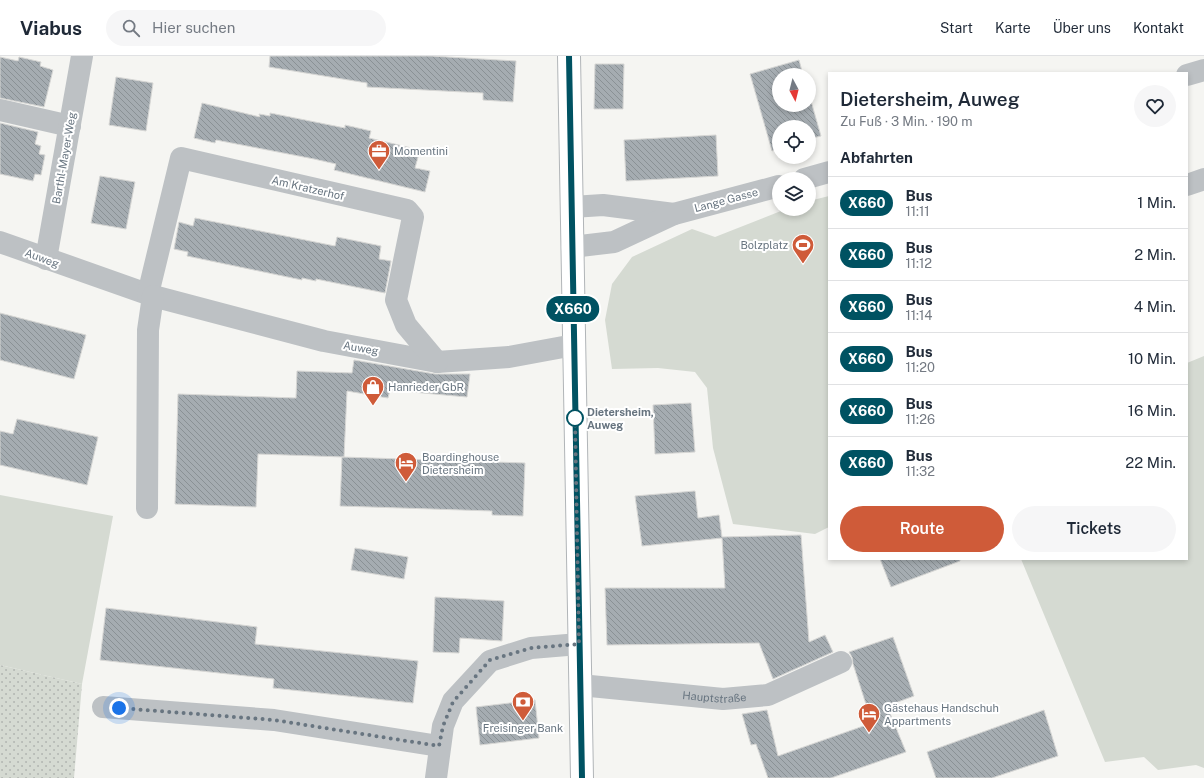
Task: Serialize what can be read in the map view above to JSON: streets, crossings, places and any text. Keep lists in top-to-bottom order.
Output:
{
  "streets": {
    "street": [
      "Barthl-Mayer-Weg",
      "Am Kratzerhof",
      "Lange Gasse",
      "Auweg",
      "Hauptstraße"
    ]
  },
  "crossings": [
    ["Barthl-Mayer-Weg", "Auweg"],
    ["Am Kratzerhof", "Auweg"]
  ],
  "places": {
    "office": ["Momentini"],
    "sports": ["Bolzplatz"],
    "shop": ["Hanrieder GbR"],
    "other": ["Dietersheim, Auweg"],
    "hotel": ["Boardinghouse Dietersheim", "Gästehaus Handschuh Appartments"],
    "bank": ["Freisinger Bank"]
  },
  "lines": ["bus line X660"],
  "north": "bottom",
  "page": {
    "header": "Viabus",
    "search": "Hier suchen",
    "nav": [
      "Start",
      "Karte",
      "Über uns",
      "Kontakt"
    ],
    "on_map": "X660",
    "heading": [
      ["Dietersheim, Auweg", "Zu Fuß · 3 Min. · 190 m"],
      "Abfahrten"
    ],
    "list": [
      {
        "mark": "X660",
        "name": "Bus",
        "note": "11:11",
        "value": "1 Min."
      },
      {
        "mark": "X660",
        "name": "Bus",
        "note": "11:12",
        "value": "2 Min."
      },
      {
        "mark": "X660",
        "name": "Bus",
        "note": "11:14",
        "value": "4 Min."
      },
      {
        "mark": "X660",
        "name": "Bus",
        "note": "11:20",
        "value": "10 Min."
      },
      {
        "mark": "X660",
        "name": "Bus",
        "note": "11:26",
        "value": "16 Min."
      },
      {
        "mark": "X660",
        "name": "Bus",
        "note": "11:32",
        "value": "22 Min."
      }
    ],
    "buttons": ["Route", "Tickets"]
  }
}
